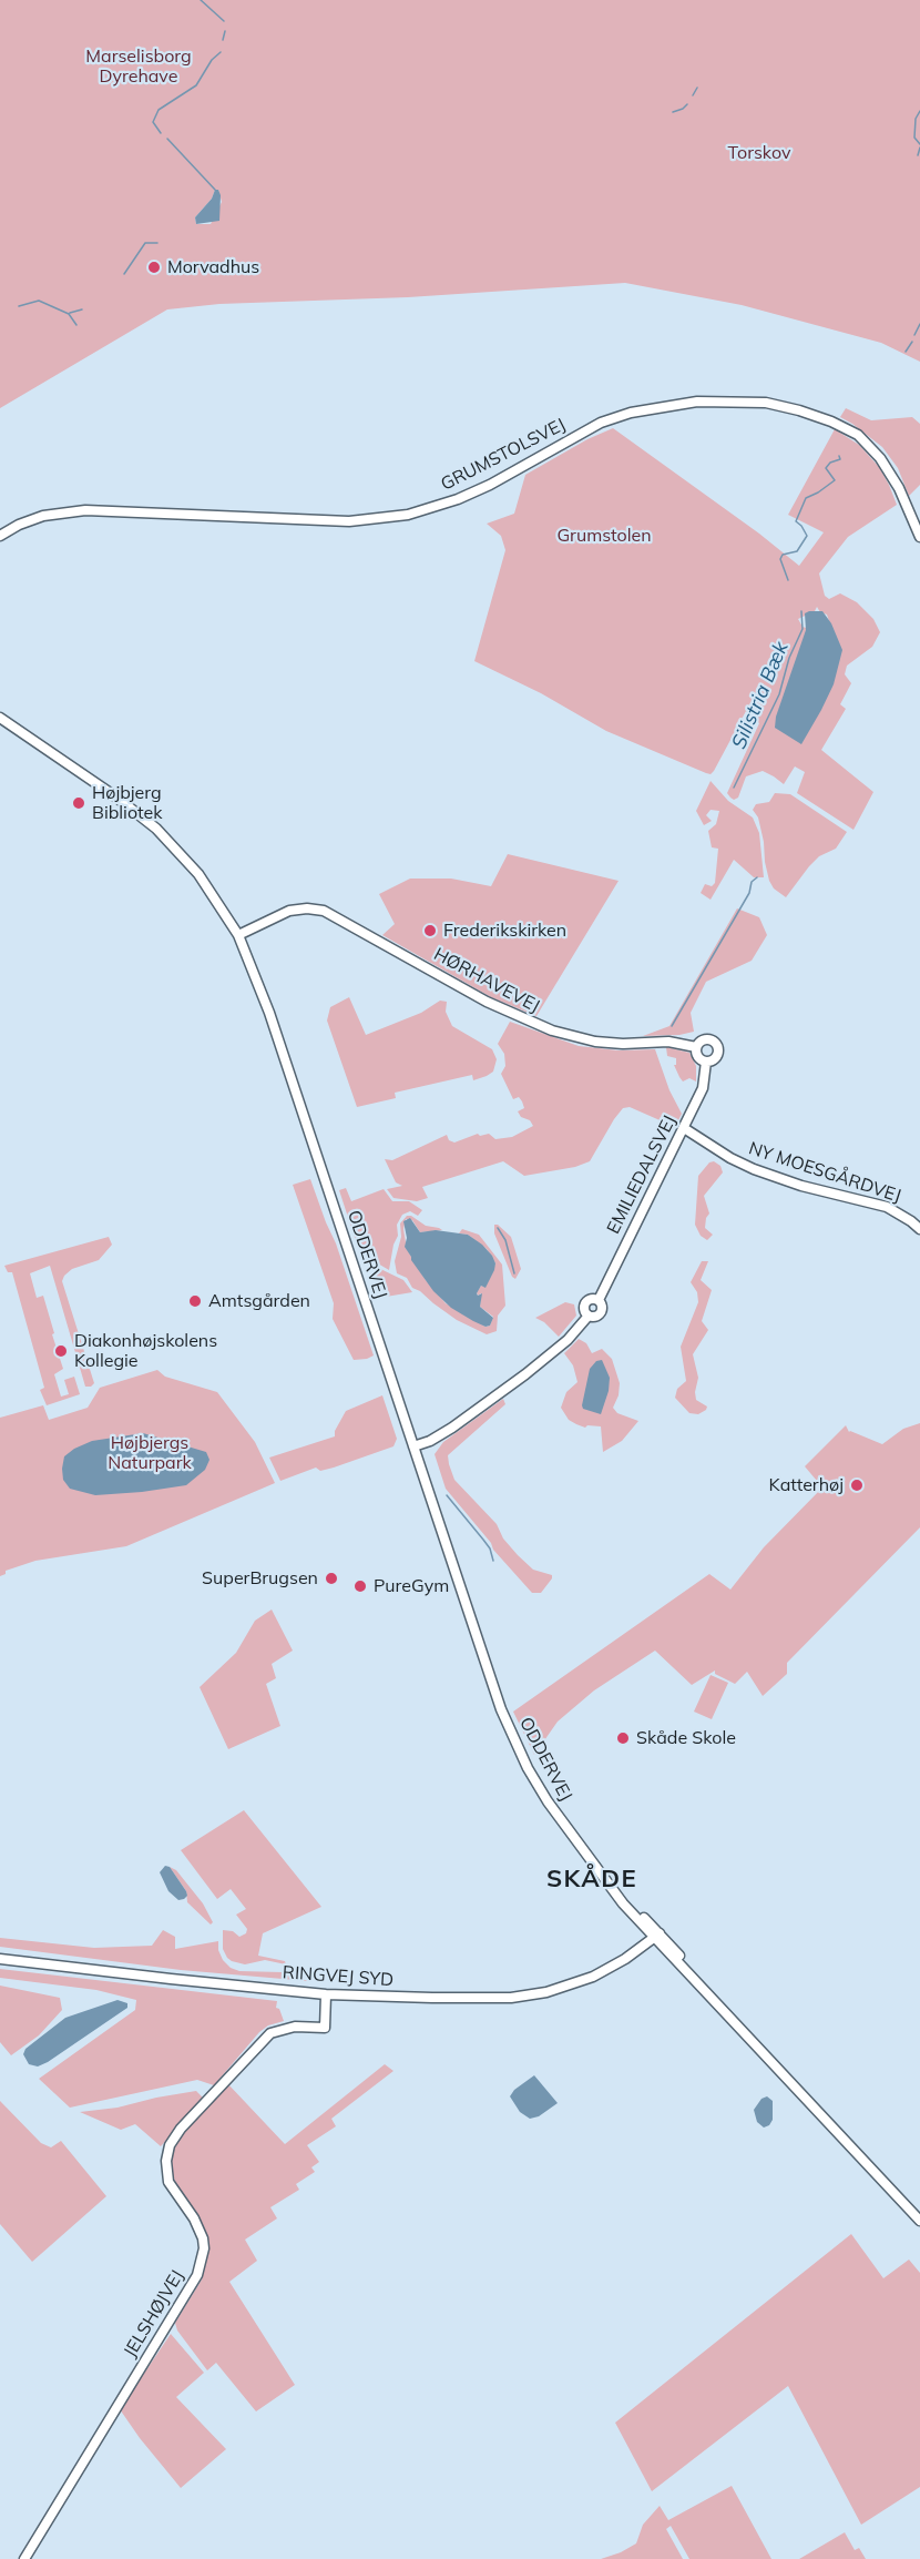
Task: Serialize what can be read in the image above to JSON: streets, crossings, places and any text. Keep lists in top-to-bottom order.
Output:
{
  "streets": {
    "street": [
      "GRUMSTOLSVEJ",
      "HØRHAVEVEJ",
      "NY MOESGÅRDVEJ",
      "EMILIEDALSVEJ",
      "ODDERVEJ",
      "RINGVEJ SYD",
      "JELSHØJVEJ"
    ]
  },
  "crossings": [
    ["HØRHAVEVEJ", "EMILIEDALSVEJ"],
    ["HØRHAVEVEJ", "ODDERVEJ"],
    ["NY MOESGÅRDVEJ", "EMILIEDALSVEJ"],
    ["EMILIEDALSVEJ", "ODDERVEJ"],
    ["ODDERVEJ", "RINGVEJ SYD"],
    ["RINGVEJ SYD", "JELSHØJVEJ"]
  ],
  "districts": ["SKÅDE"],
  "water": ["Silistria Bæk"],
  "parks": [
    "Marselisborg Dyrehave",
    "Torskov",
    "Grumstolen",
    "Højbjergs Naturpark"
  ],
  "places": [
    "Morvadhus",
    "Højbjerg Bibliotek",
    "Frederikskirken",
    "Amtsgården",
    "Diakonhøjskolens Kollegie",
    "Katterhøj",
    "SuperBrugsen",
    "PureGym",
    "Skåde Skole"
  ]
}
